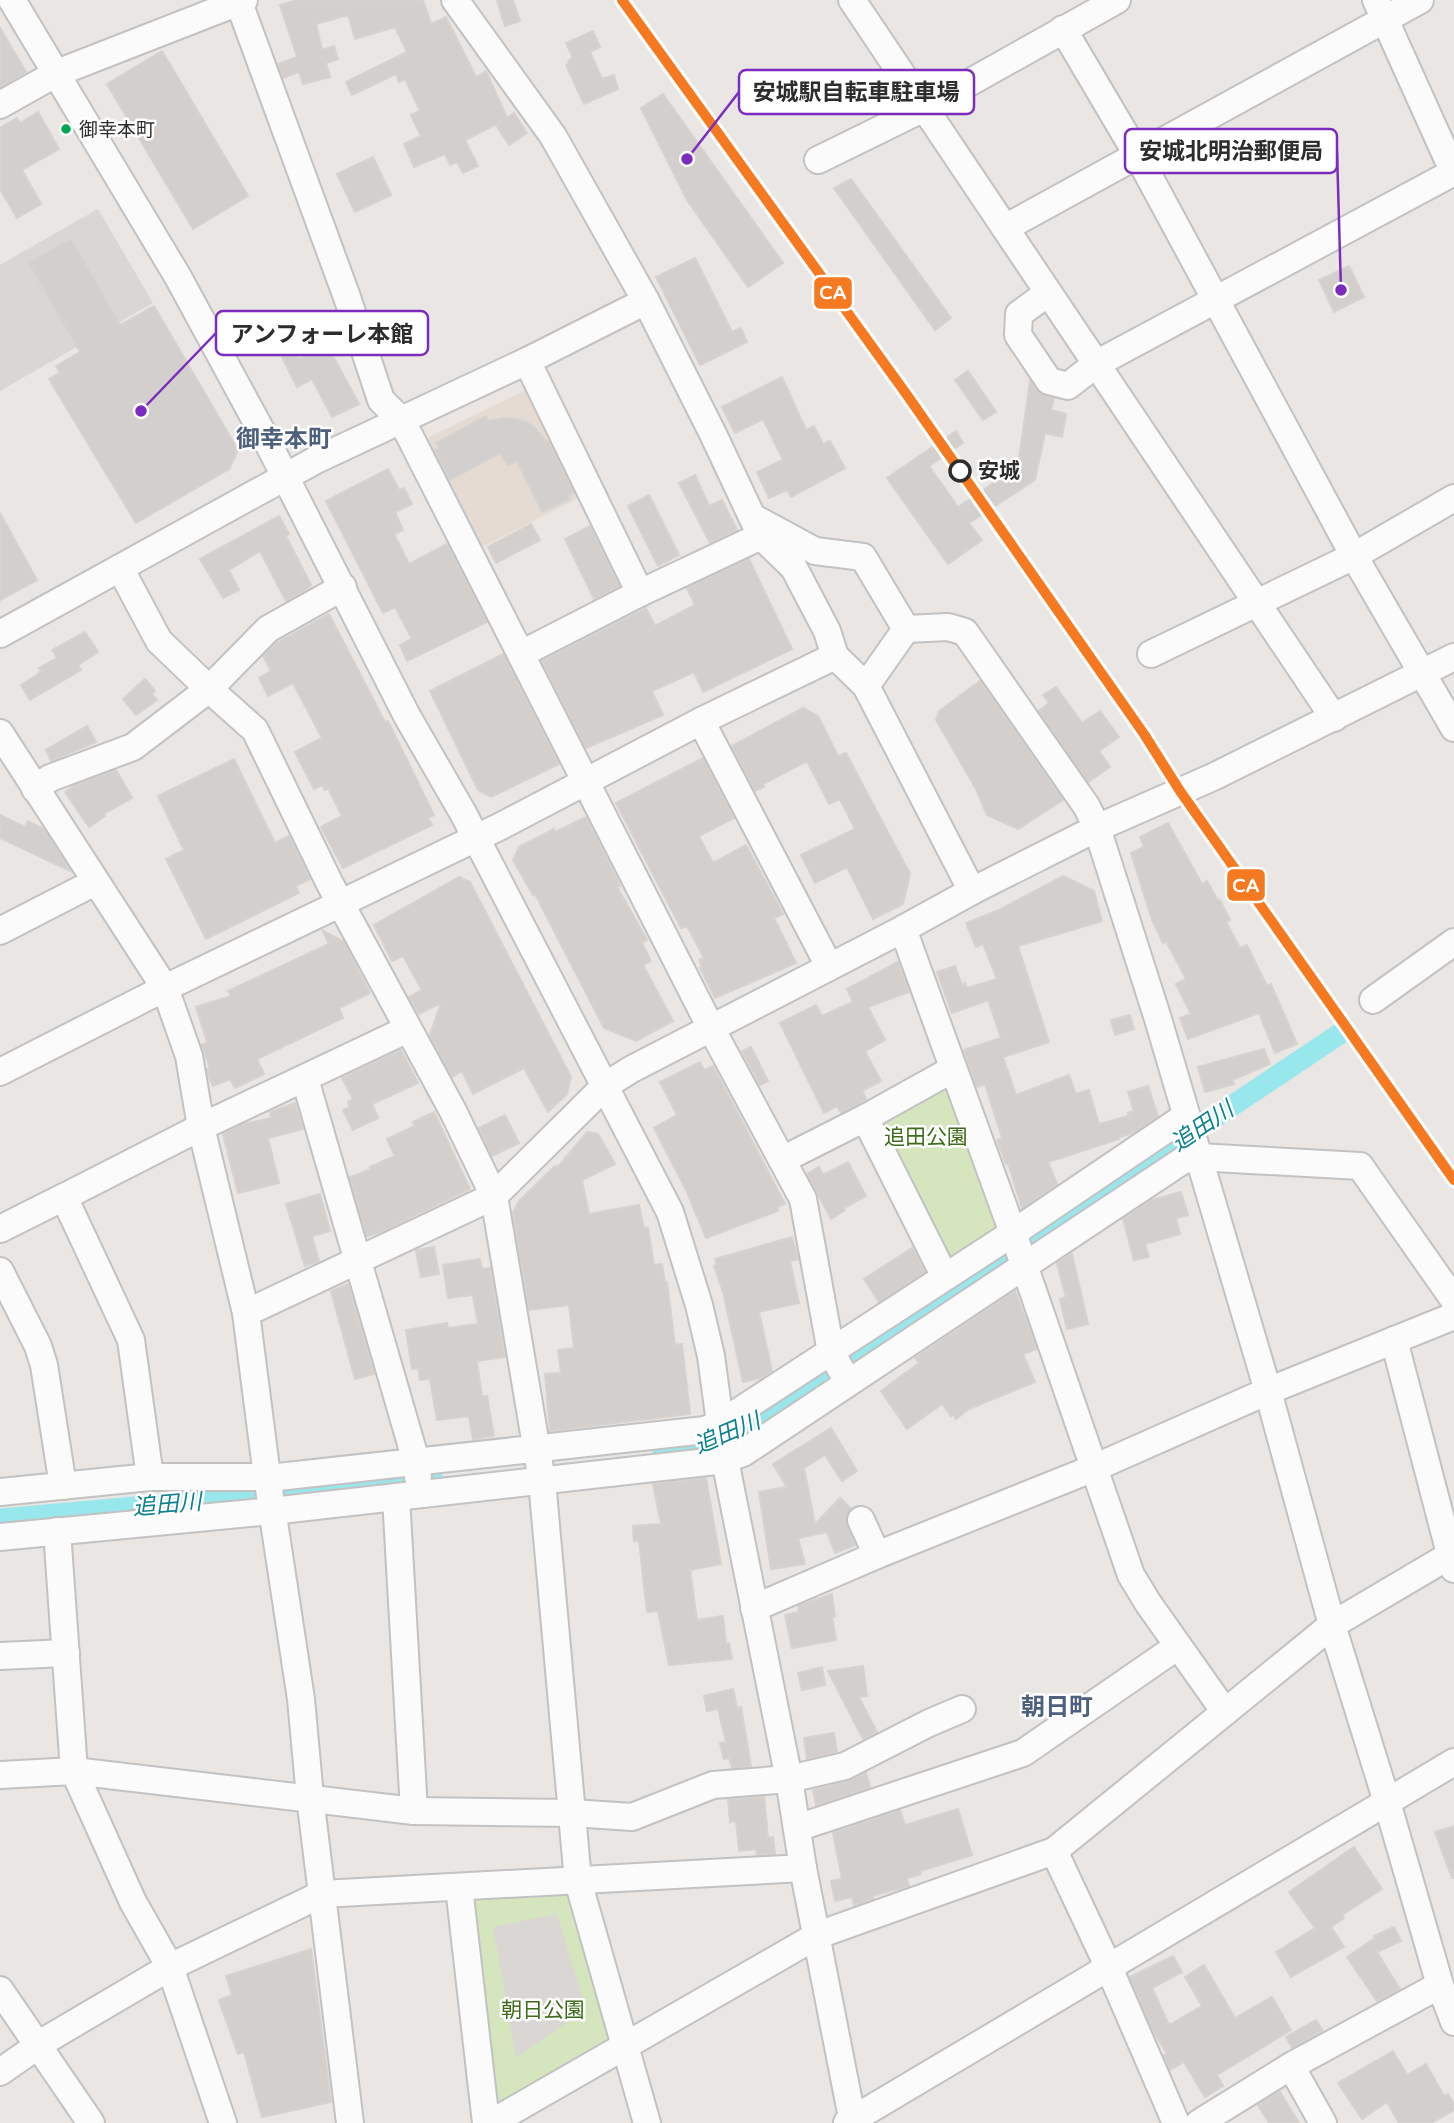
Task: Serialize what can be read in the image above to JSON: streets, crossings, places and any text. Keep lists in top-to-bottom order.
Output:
{
  "districts": ["御幸本町", "朝日町"],
  "water": ["追田川"],
  "parks": ["追田公園", "朝日公園"],
  "places": [
    "御幸本町",
    "安城駅自転車駐車場",
    "安城北明治郵便局",
    "アンフォーレ本館",
    "安城"
  ],
  "lines": ["transit line CA"]
}
